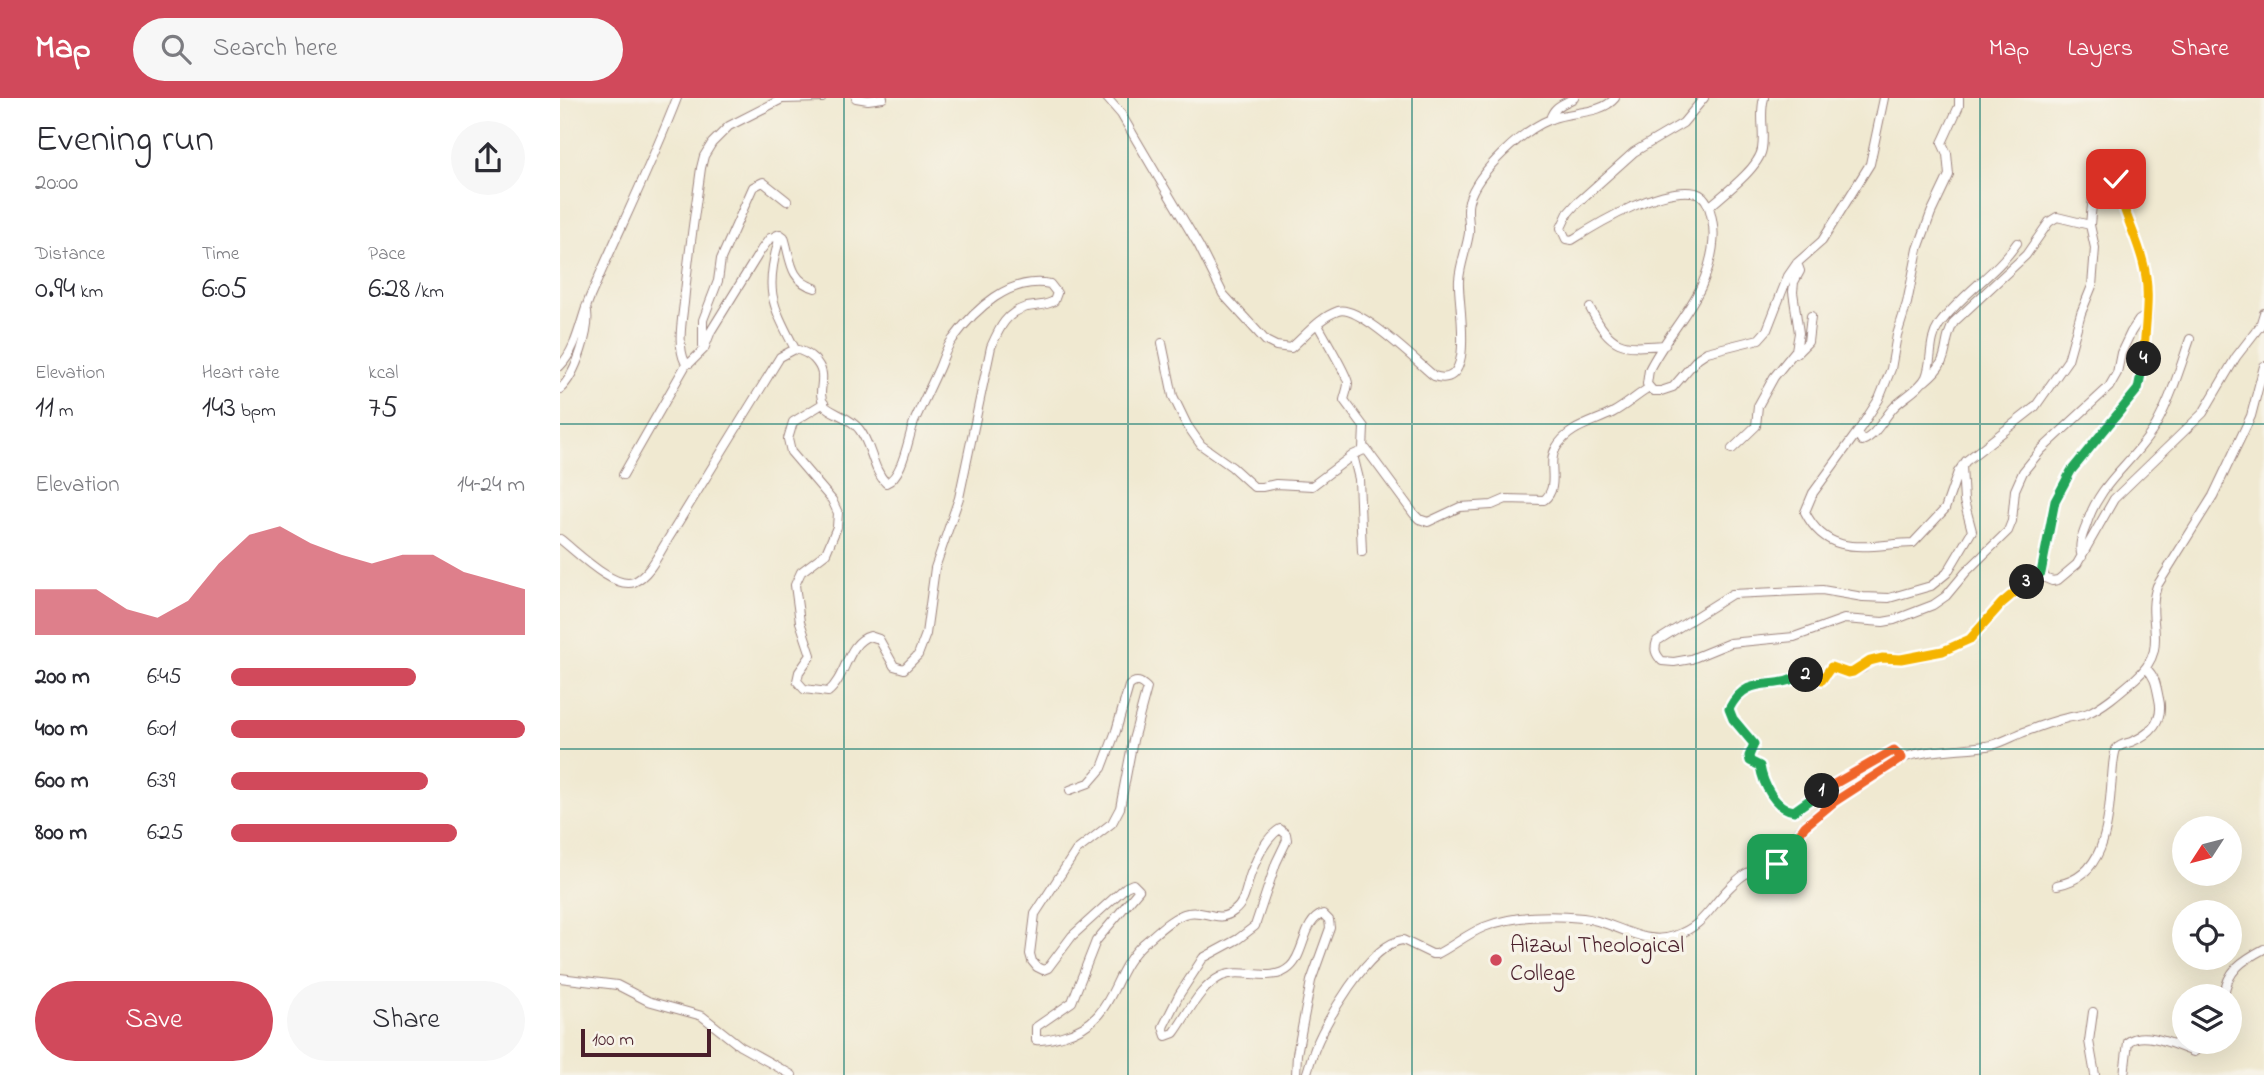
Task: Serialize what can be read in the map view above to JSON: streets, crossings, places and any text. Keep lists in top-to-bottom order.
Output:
{
  "places": ["Aizawl Theological College"],
  "scale_bar": "100 m",
  "north": "bottom left",
  "page": {
    "header": "Map",
    "search": "Search here",
    "nav": ["Map", "Layers", "Share"],
    "heading": ["Evening run", "20:00"],
    "stats": [
      ["Distance", "0.94 km"],
      ["Time", "6:05"],
      ["Pace", "6:28 /km"],
      ["Elevation", "11 m"],
      ["Heart rate", "143 bpm"],
      ["kcal", "75"]
    ],
    "pins": [
      "4",
      "3",
      "2",
      "1"
    ],
    "chart": ["Elevation", "14–24 m"],
    "list": [
      {
        "name": "200 m",
        "note": "6:45"
      },
      {
        "name": "400 m",
        "note": "6:01"
      },
      {
        "name": "600 m",
        "note": "6:39"
      },
      {
        "name": "800 m",
        "note": "6:25"
      }
    ],
    "buttons": ["Save", "Share"],
    "scale": "100 m"
  }
}
